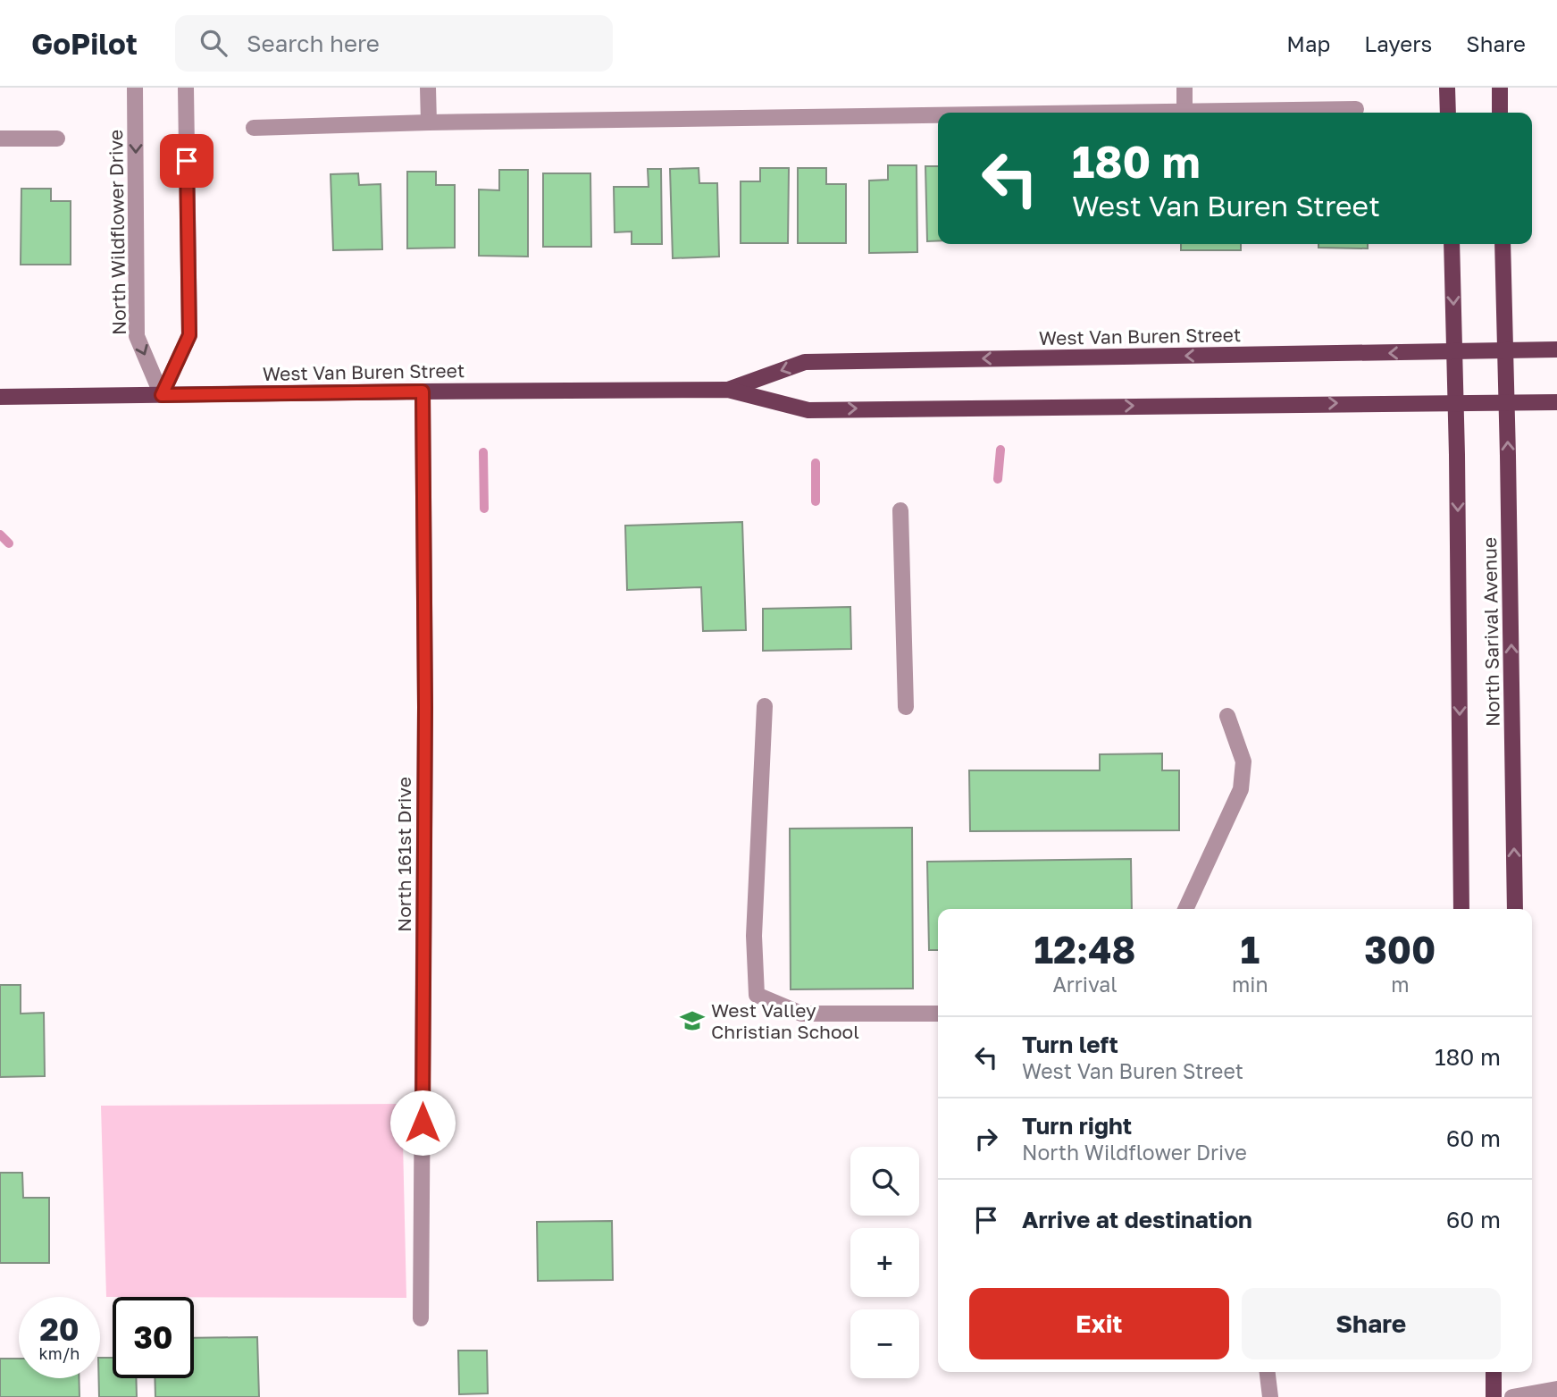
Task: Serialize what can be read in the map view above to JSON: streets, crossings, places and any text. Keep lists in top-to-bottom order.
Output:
{
  "streets": {
    "main road": ["West Van Buren Street", "North Sarival Avenue"],
    "street": ["North Wildflower Drive", "North 161st Drive"]
  },
  "crossings": [
    ["North Wildflower Drive", "West Van Buren Street"],
    ["West Van Buren Street", "North Sarival Avenue"],
    ["West Van Buren Street", "North 161st Drive"]
  ],
  "places": {
    "school or university": ["West Valley Christian School"]
  },
  "page": {
    "header": "GoPilot",
    "search": "Search here",
    "nav": ["Map", "Layers", "Share"],
    "turn": ["180 m", "West Van Buren Street"],
    "eta": [
      "12:48",
      "Arrival",
      "1",
      "min",
      "300",
      "m"
    ],
    "list": [
      {
        "name": "Turn left",
        "note": "West Van Buren Street",
        "value": "180 m"
      },
      {
        "name": "Turn right",
        "note": "North Wildflower Drive",
        "value": "60 m"
      },
      {
        "name": "Arrive at destination",
        "value": "60 m"
      }
    ],
    "map_buttons": ["+", "−"],
    "buttons": ["Exit", "Share"],
    "speed": "20 km/h",
    "limit": "30"
  }
}
